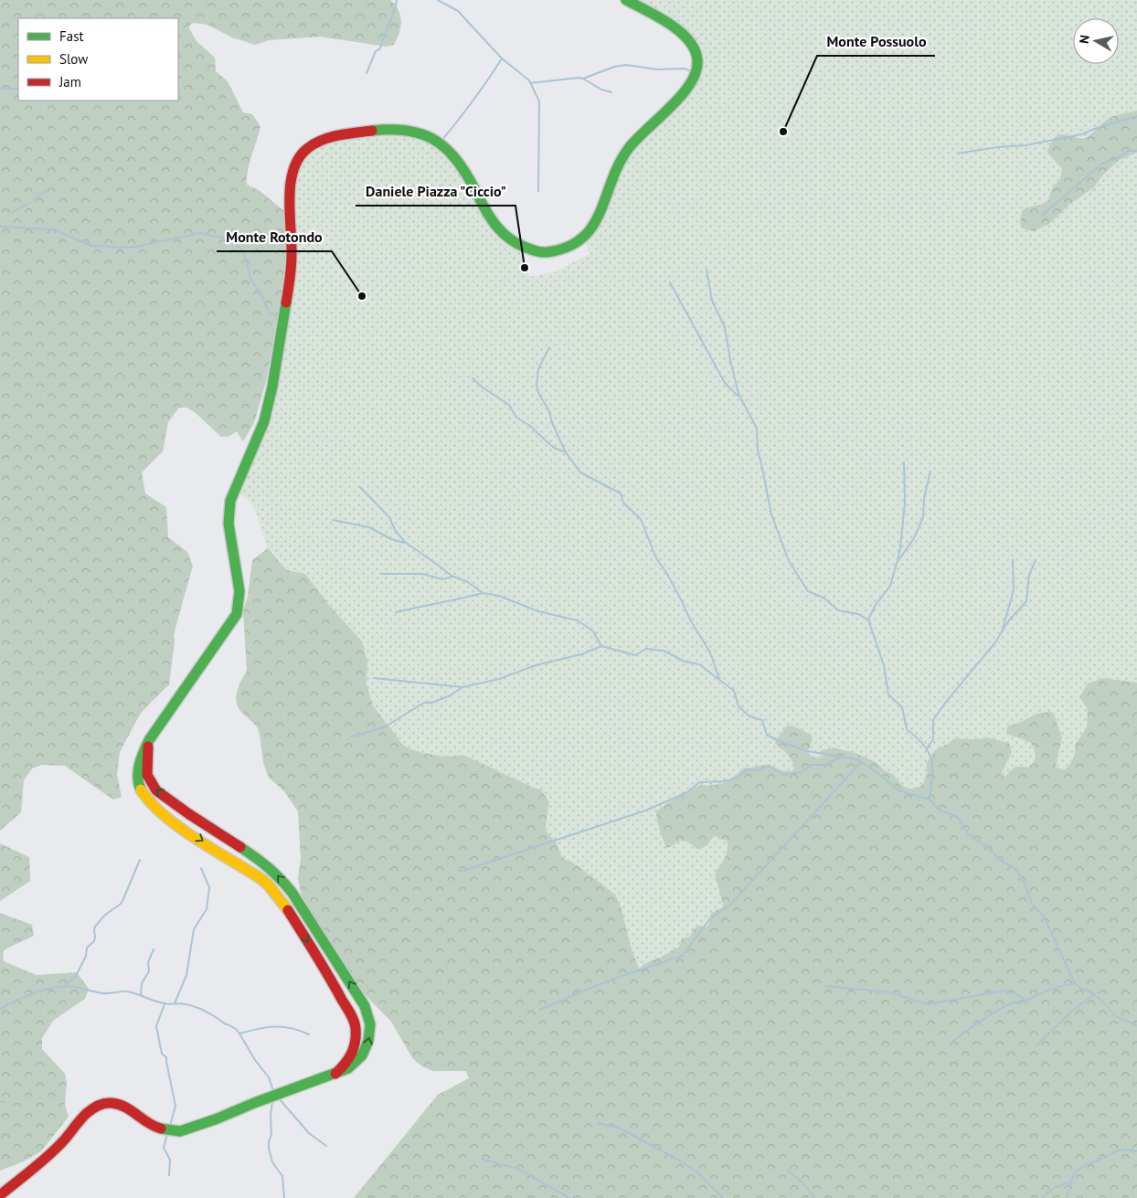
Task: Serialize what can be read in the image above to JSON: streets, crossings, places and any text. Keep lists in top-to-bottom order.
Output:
{
  "places": ["Monte Possuolo", "Daniele Piazza \"Ciccio\"", "Monte Rotondo"],
  "legend": ["Fast", "Slow", "Jam"],
  "north": "left"
}
